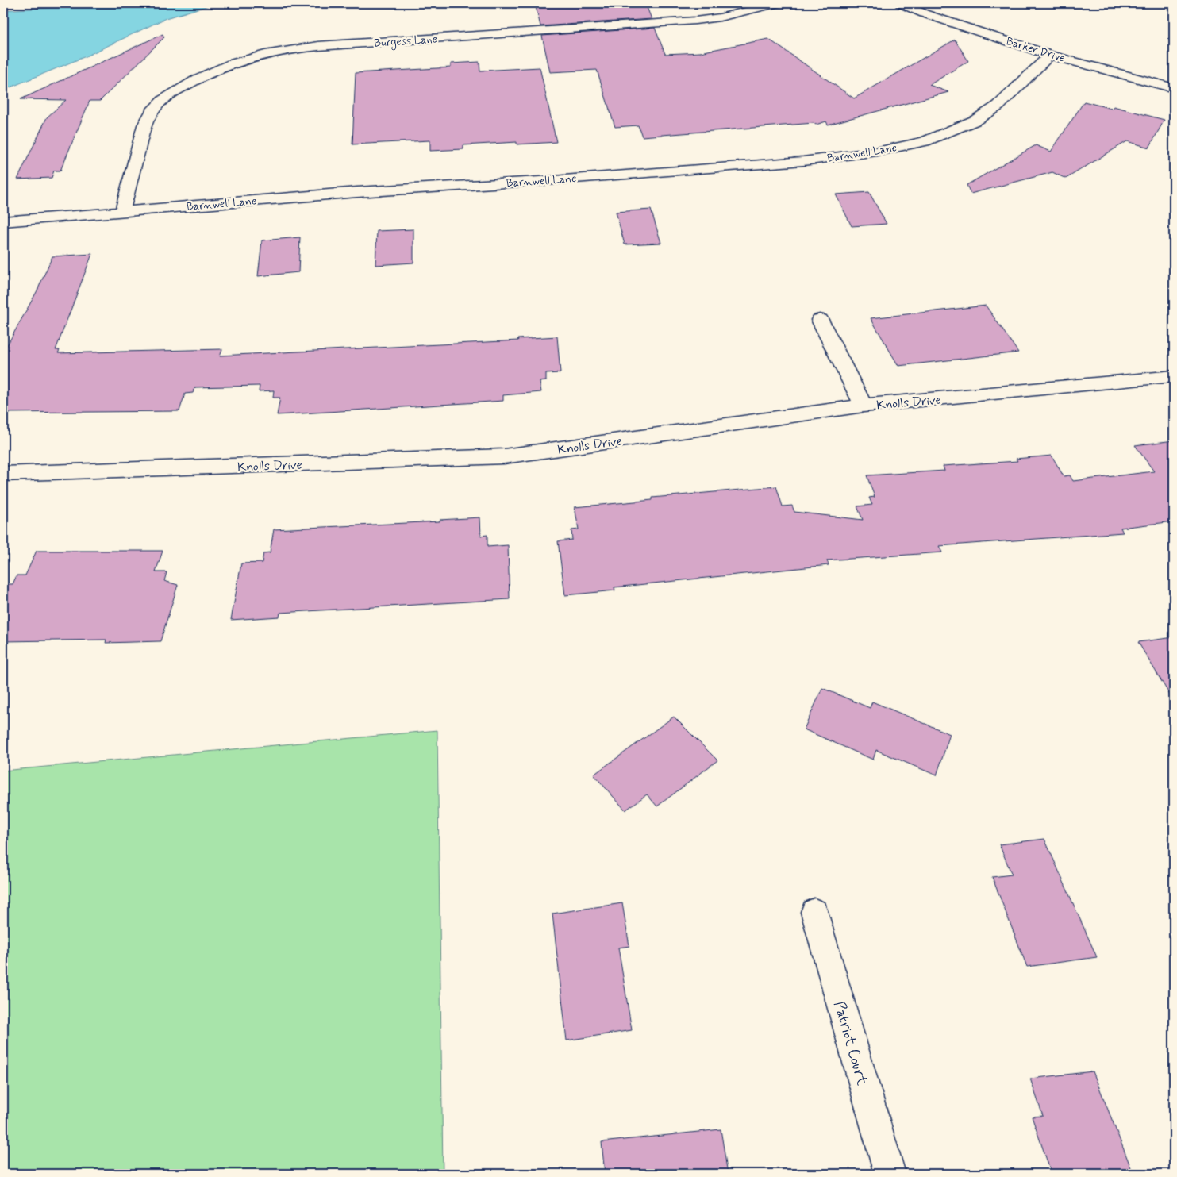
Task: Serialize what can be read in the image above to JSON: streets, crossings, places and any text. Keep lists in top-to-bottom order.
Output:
{
  "streets": {
    "street": [
      "Burgess Lane",
      "Barker Drive",
      "Barnwell Lane",
      "Knolls Drive",
      "Patriot Court"
    ]
  },
  "crossings": [
    ["Burgess Lane", "Barnwell Lane"],
    ["Barker Drive", "Barnwell Lane"]
  ]
}
